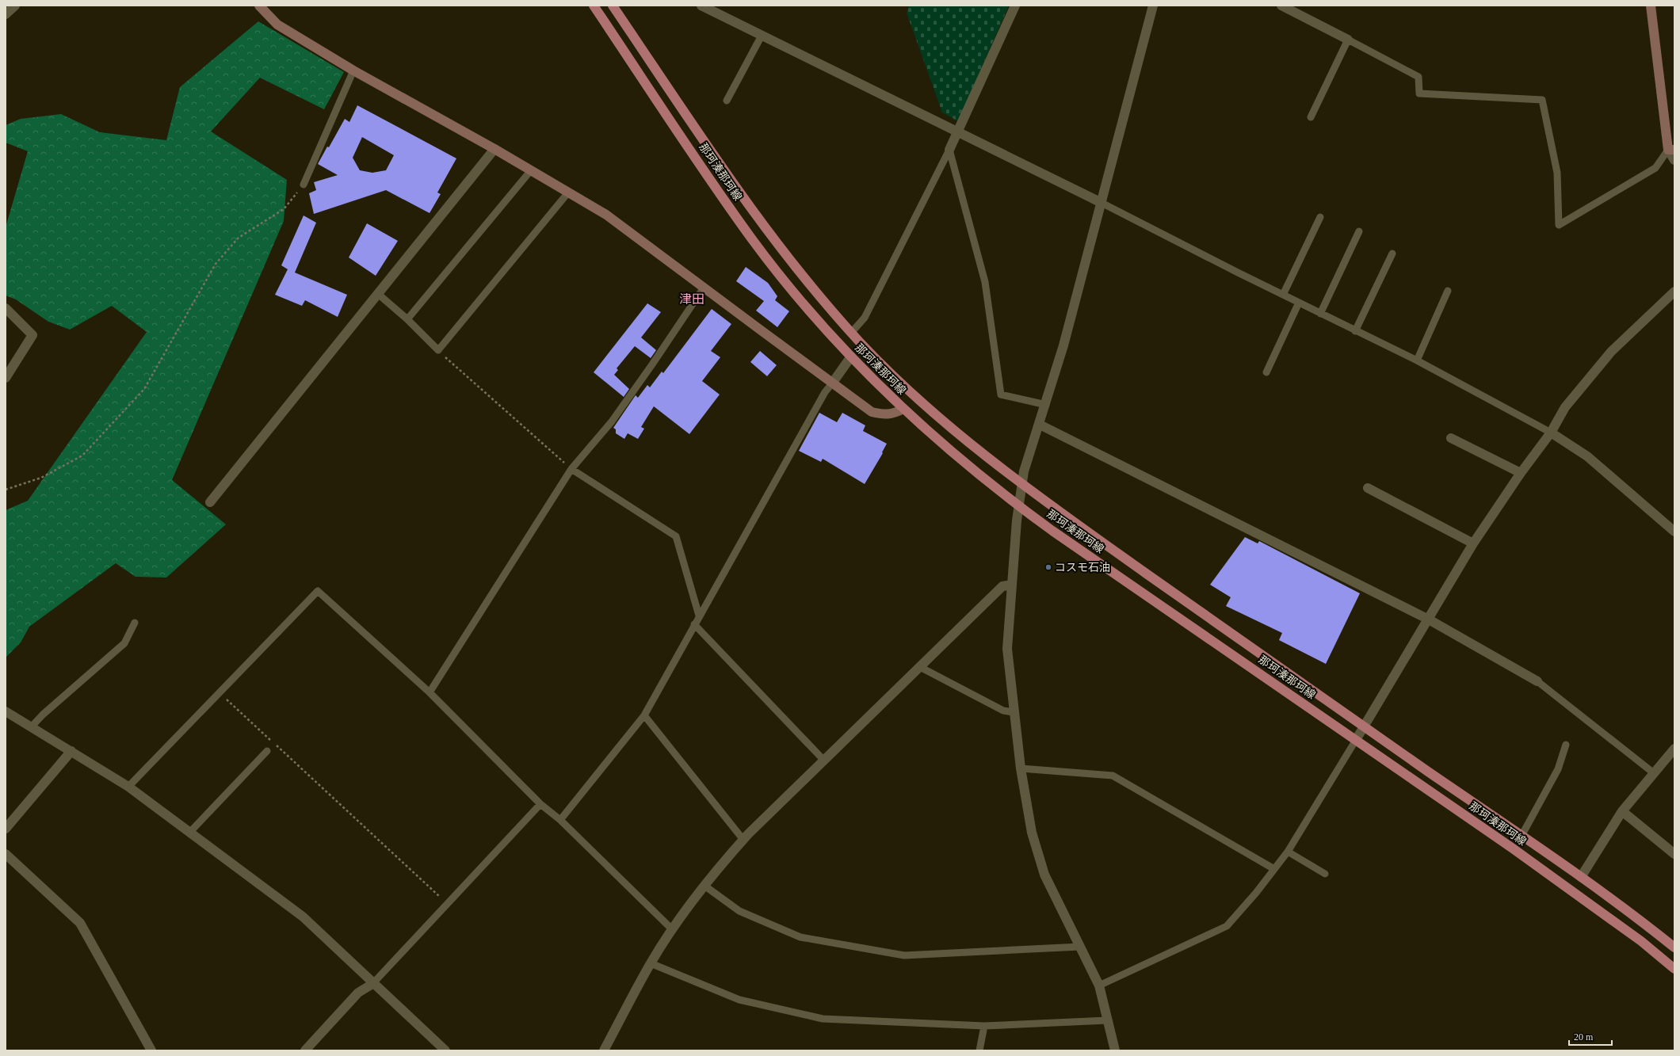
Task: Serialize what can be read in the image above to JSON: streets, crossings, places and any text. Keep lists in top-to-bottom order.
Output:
{
  "streets": {
    "main road": ["那珂湊那珂線"]
  },
  "districts": ["津田"],
  "places": ["コスモ石油"],
  "scale_bar": "20 m"
}
